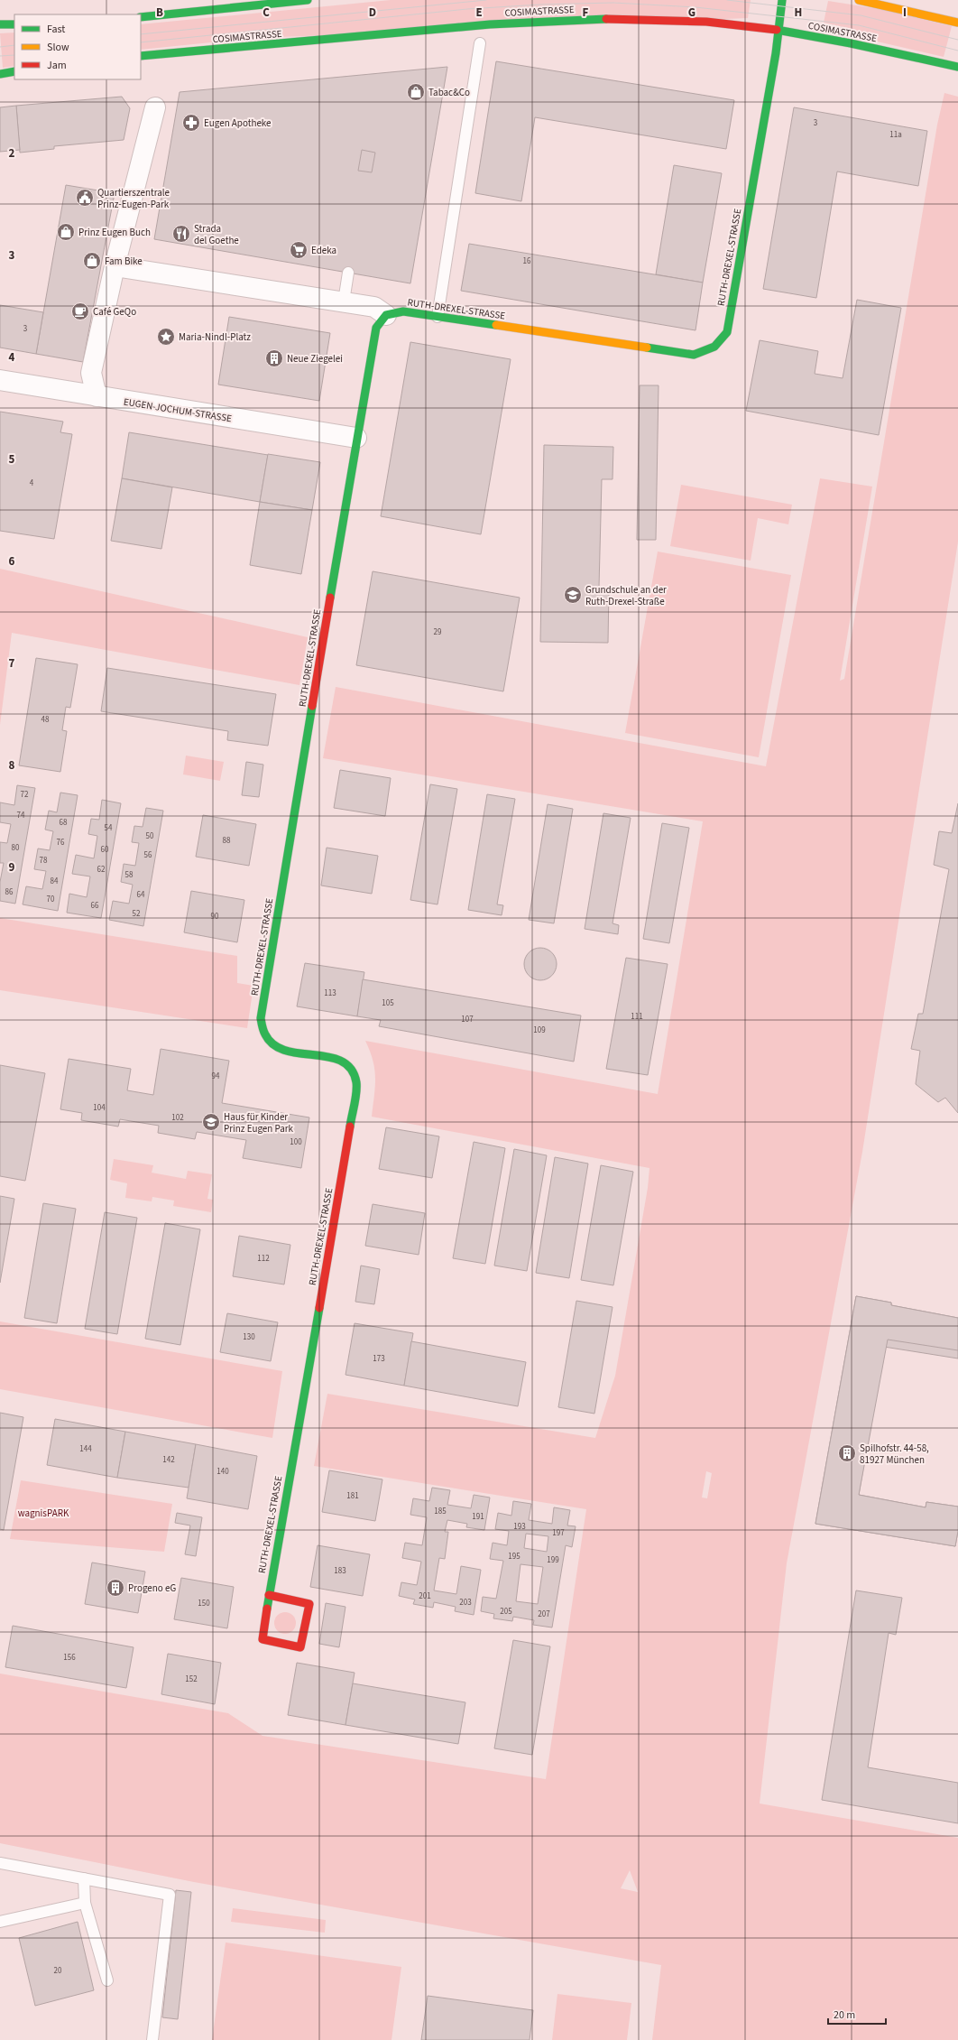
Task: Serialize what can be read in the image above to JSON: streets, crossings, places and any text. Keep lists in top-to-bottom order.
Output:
{
  "streets": {
    "street": ["COSIMASTRASSE", "RUTH-DREXEL-STRASSE", "EUGEN-JOCHUM-STRASSE"]
  },
  "crossings": [
    ["COSIMASTRASSE", "RUTH-DREXEL-STRASSE"],
    ["RUTH-DREXEL-STRASSE", "EUGEN-JOCHUM-STRASSE"]
  ],
  "parks": ["wagnisPARK"],
  "places": {
    "shop": ["Tabac&Co", "Prinz Eugen Buch", "Fam Bike"],
    "pharmacy": ["Eugen Apotheke"],
    "public building": ["Quartierszentrale Prinz-Eugen-Park"],
    "restaurant": ["Strada del Goethe"],
    "supermarket": ["Edeka"],
    "cafe": ["Café GeQo"],
    "place": ["Maria-Nindl-Platz"],
    "building": ["Neue Ziegelei", "Spilhofstr. 44-58, 81927 München", "Progeno eG"],
    "school or university": ["Grundschule an der Ruth-Drexel-Straße", "Haus für Kinder Prinz Eugen Park"]
  },
  "house_numbers": [
    "3",
    "11a",
    "16",
    "3",
    "4",
    "29",
    "48",
    "72",
    "74",
    "68",
    "54",
    "50",
    "88",
    "76",
    "80",
    "60",
    "56",
    "78",
    "62",
    "58",
    "84",
    "86",
    "64",
    "70",
    "66",
    "52",
    "90",
    "113",
    "105",
    "111",
    "107",
    "109",
    "94",
    "104",
    "102",
    "100",
    "112",
    "130",
    "173",
    "144",
    "142",
    "140",
    "181",
    "185",
    "191",
    "193",
    "197",
    "195",
    "199",
    "183",
    "201",
    "203",
    "150",
    "205",
    "207",
    "156",
    "152",
    "20"
  ],
  "legend": ["Fast", "Slow", "Jam"],
  "scale_bar": "20 m",
  "grid": {
    "columns": [
      "B",
      "C",
      "D",
      "E",
      "F",
      "G",
      "H",
      "I"
    ],
    "rows": [
      "2",
      "3",
      "4",
      "5",
      "6",
      "7",
      "8",
      "9"
    ]
  }
}
